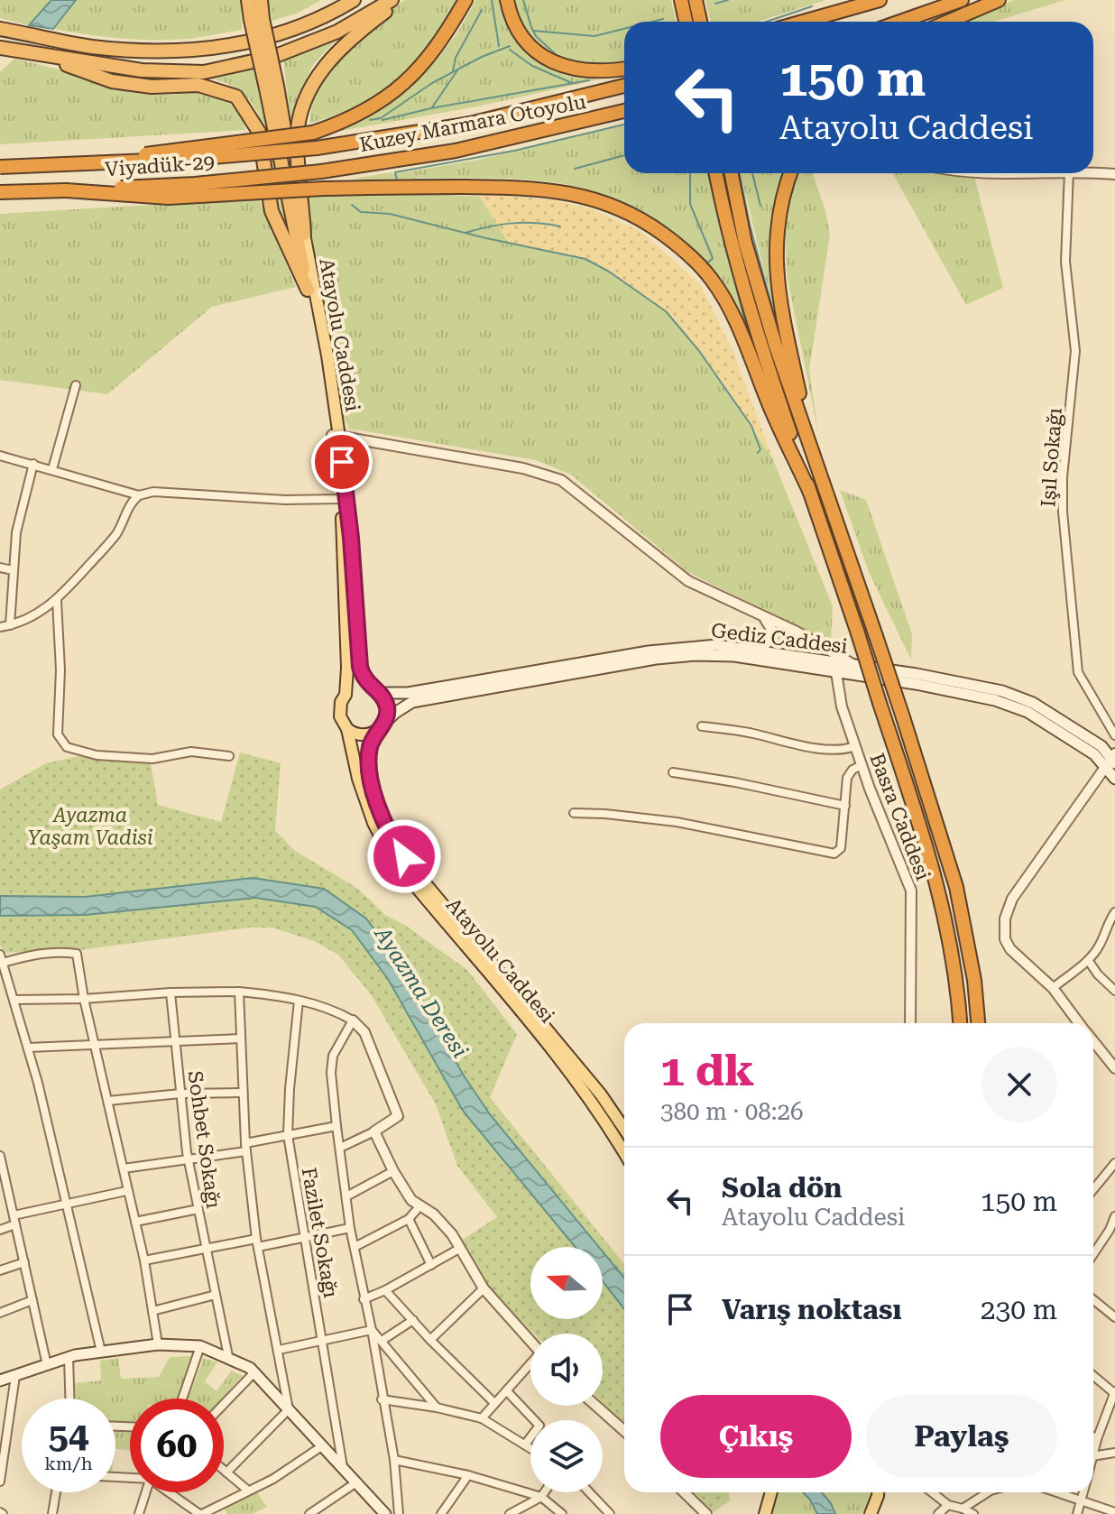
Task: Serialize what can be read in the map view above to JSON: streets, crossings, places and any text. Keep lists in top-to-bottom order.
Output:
{
  "streets": {
    "highway": ["Kuzey Marmara Otoyolu", "Viyadük-29"],
    "main road": ["Atayolu Caddesi", "Gediz Caddesi"],
    "street": [
      "Işıl Sokağı",
      "Basra Caddesi",
      "Sohbet Sokağı",
      "Fazilet Sokağı"
    ]
  },
  "crossings": [
    ["Kuzey Marmara Otoyolu", "Viyadük-29"],
    ["Atayolu Caddesi", "Gediz Caddesi"],
    ["Gediz Caddesi", "Basra Caddesi"]
  ],
  "water": ["Ayazma Deresi"],
  "parks": ["Ayazma Yaşam Vadisi"],
  "north": "left",
  "page": {
    "turn": ["150 m", "Atayolu Caddesi"],
    "heading": ["1 dk", "380 m · 08:26"],
    "list": [
      {
        "name": "Sola dön",
        "note": "Atayolu Caddesi",
        "value": "150 m"
      },
      {
        "name": "Varış noktası",
        "value": "230 m"
      }
    ],
    "buttons": ["Çıkış", "Paylaş"],
    "speed": "54 km/h",
    "limit": "60"
  }
}
